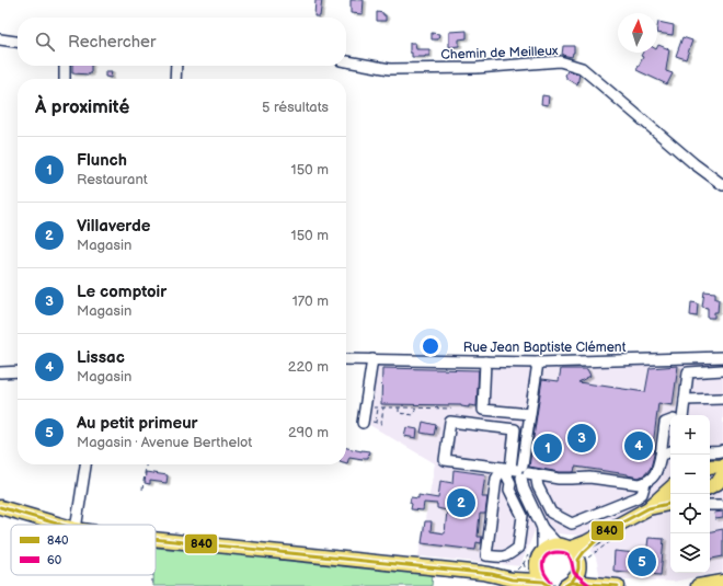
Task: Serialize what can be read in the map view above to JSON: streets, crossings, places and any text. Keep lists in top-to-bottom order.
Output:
{
  "streets": {
    "street": ["Chemin de Meilleux", "Rue Jean Baptiste Clément"]
  },
  "lines": ["transit line 840", "transit line 60"],
  "legend": ["840", "60"],
  "north": "top",
  "page": {
    "search": "Rechercher",
    "heading": ["À proximité", "5 résultats"],
    "list": [
      {
        "mark": "1",
        "name": "Flunch",
        "note": "Restaurant",
        "value": "150 m"
      },
      {
        "mark": "2",
        "name": "Villaverde",
        "note": "Magasin",
        "value": "150 m"
      },
      {
        "mark": "3",
        "name": "Le comptoir",
        "note": "Magasin",
        "value": "170 m"
      },
      {
        "mark": "4",
        "name": "Lissac",
        "note": "Magasin",
        "value": "220 m"
      },
      {
        "mark": "5",
        "name": "Au petit primeur",
        "note": "Magasin · Avenue Berthelot",
        "value": "290 m"
      }
    ],
    "map_buttons": ["+", "−"],
    "pins": [
      "3",
      "4",
      "1",
      "2",
      "5"
    ]
  }
}
